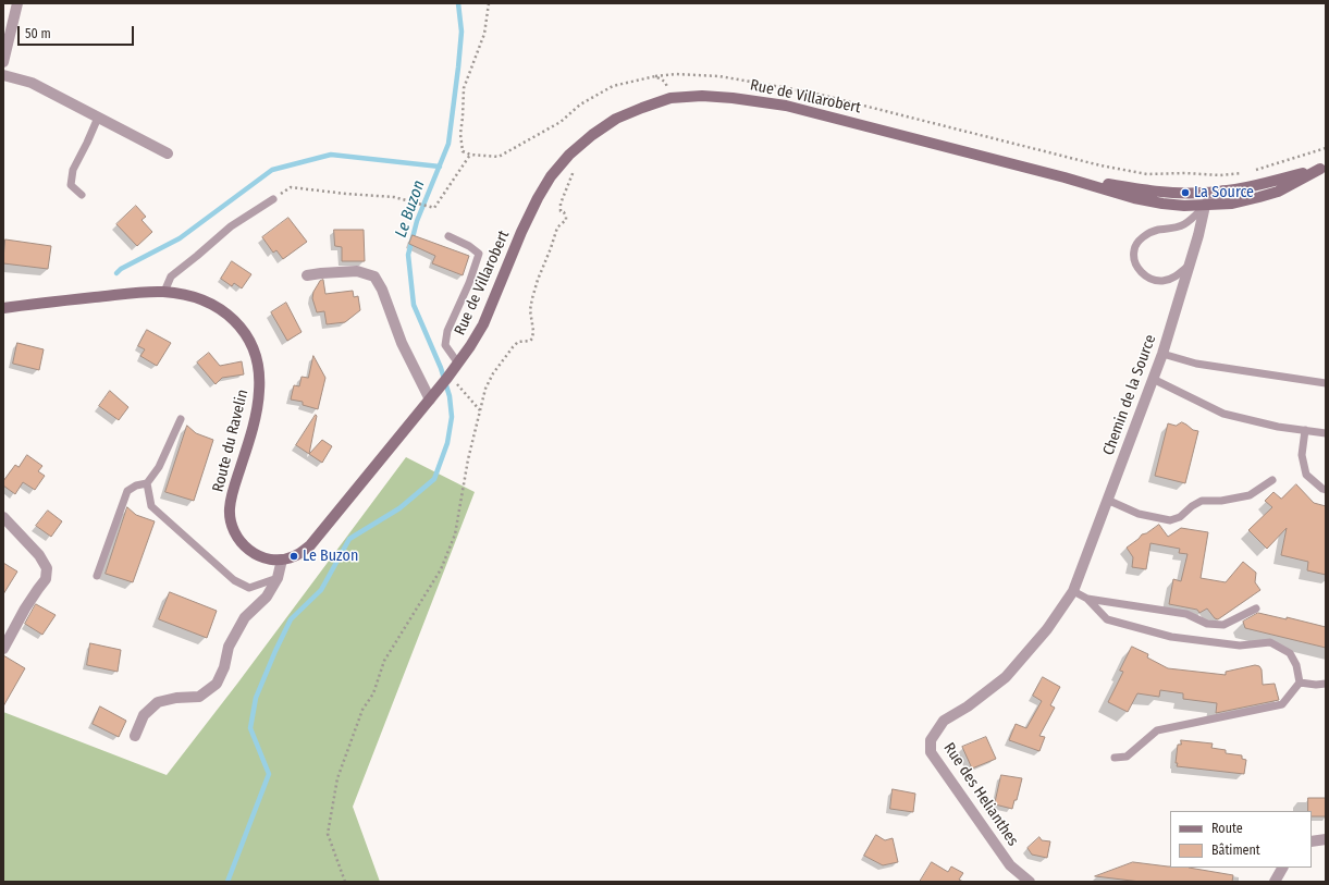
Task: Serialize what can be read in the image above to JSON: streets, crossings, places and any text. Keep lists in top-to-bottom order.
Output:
{
  "streets": {
    "main road": ["Rue de Villarobert", "Route du Ravelin"],
    "street": ["Chemin de la Source", "Rue des Helianthes"]
  },
  "crossings": [
    ["Rue de Villarobert", "Chemin de la Source"],
    ["Chemin de la Source", "Rue des Helianthes"]
  ],
  "water": ["Le Buzon"],
  "places": ["La Source", "Le Buzon"],
  "legend": ["Route", "Bâtiment"],
  "scale_bar": "50 m"
}
